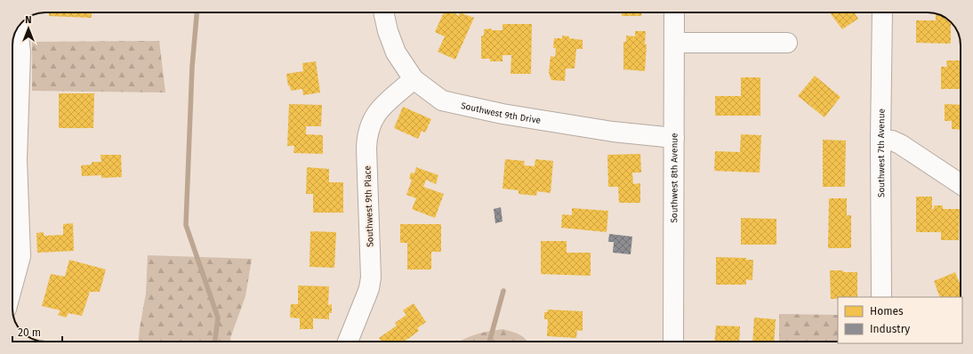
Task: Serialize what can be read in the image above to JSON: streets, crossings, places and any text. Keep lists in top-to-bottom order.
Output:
{
  "streets": {
    "street": [
      "Southwest 9th Drive",
      "Southwest 7th Avenue",
      "Southwest 8th Avenue",
      "Southwest 9th Place"
    ]
  },
  "crossings": [
    ["Southwest 9th Drive", "Southwest 8th Avenue"],
    ["Southwest 9th Drive", "Southwest 9th Place"]
  ],
  "legend": ["Homes", "Industry"],
  "scale_bar": "20 m",
  "north": "top"
}
